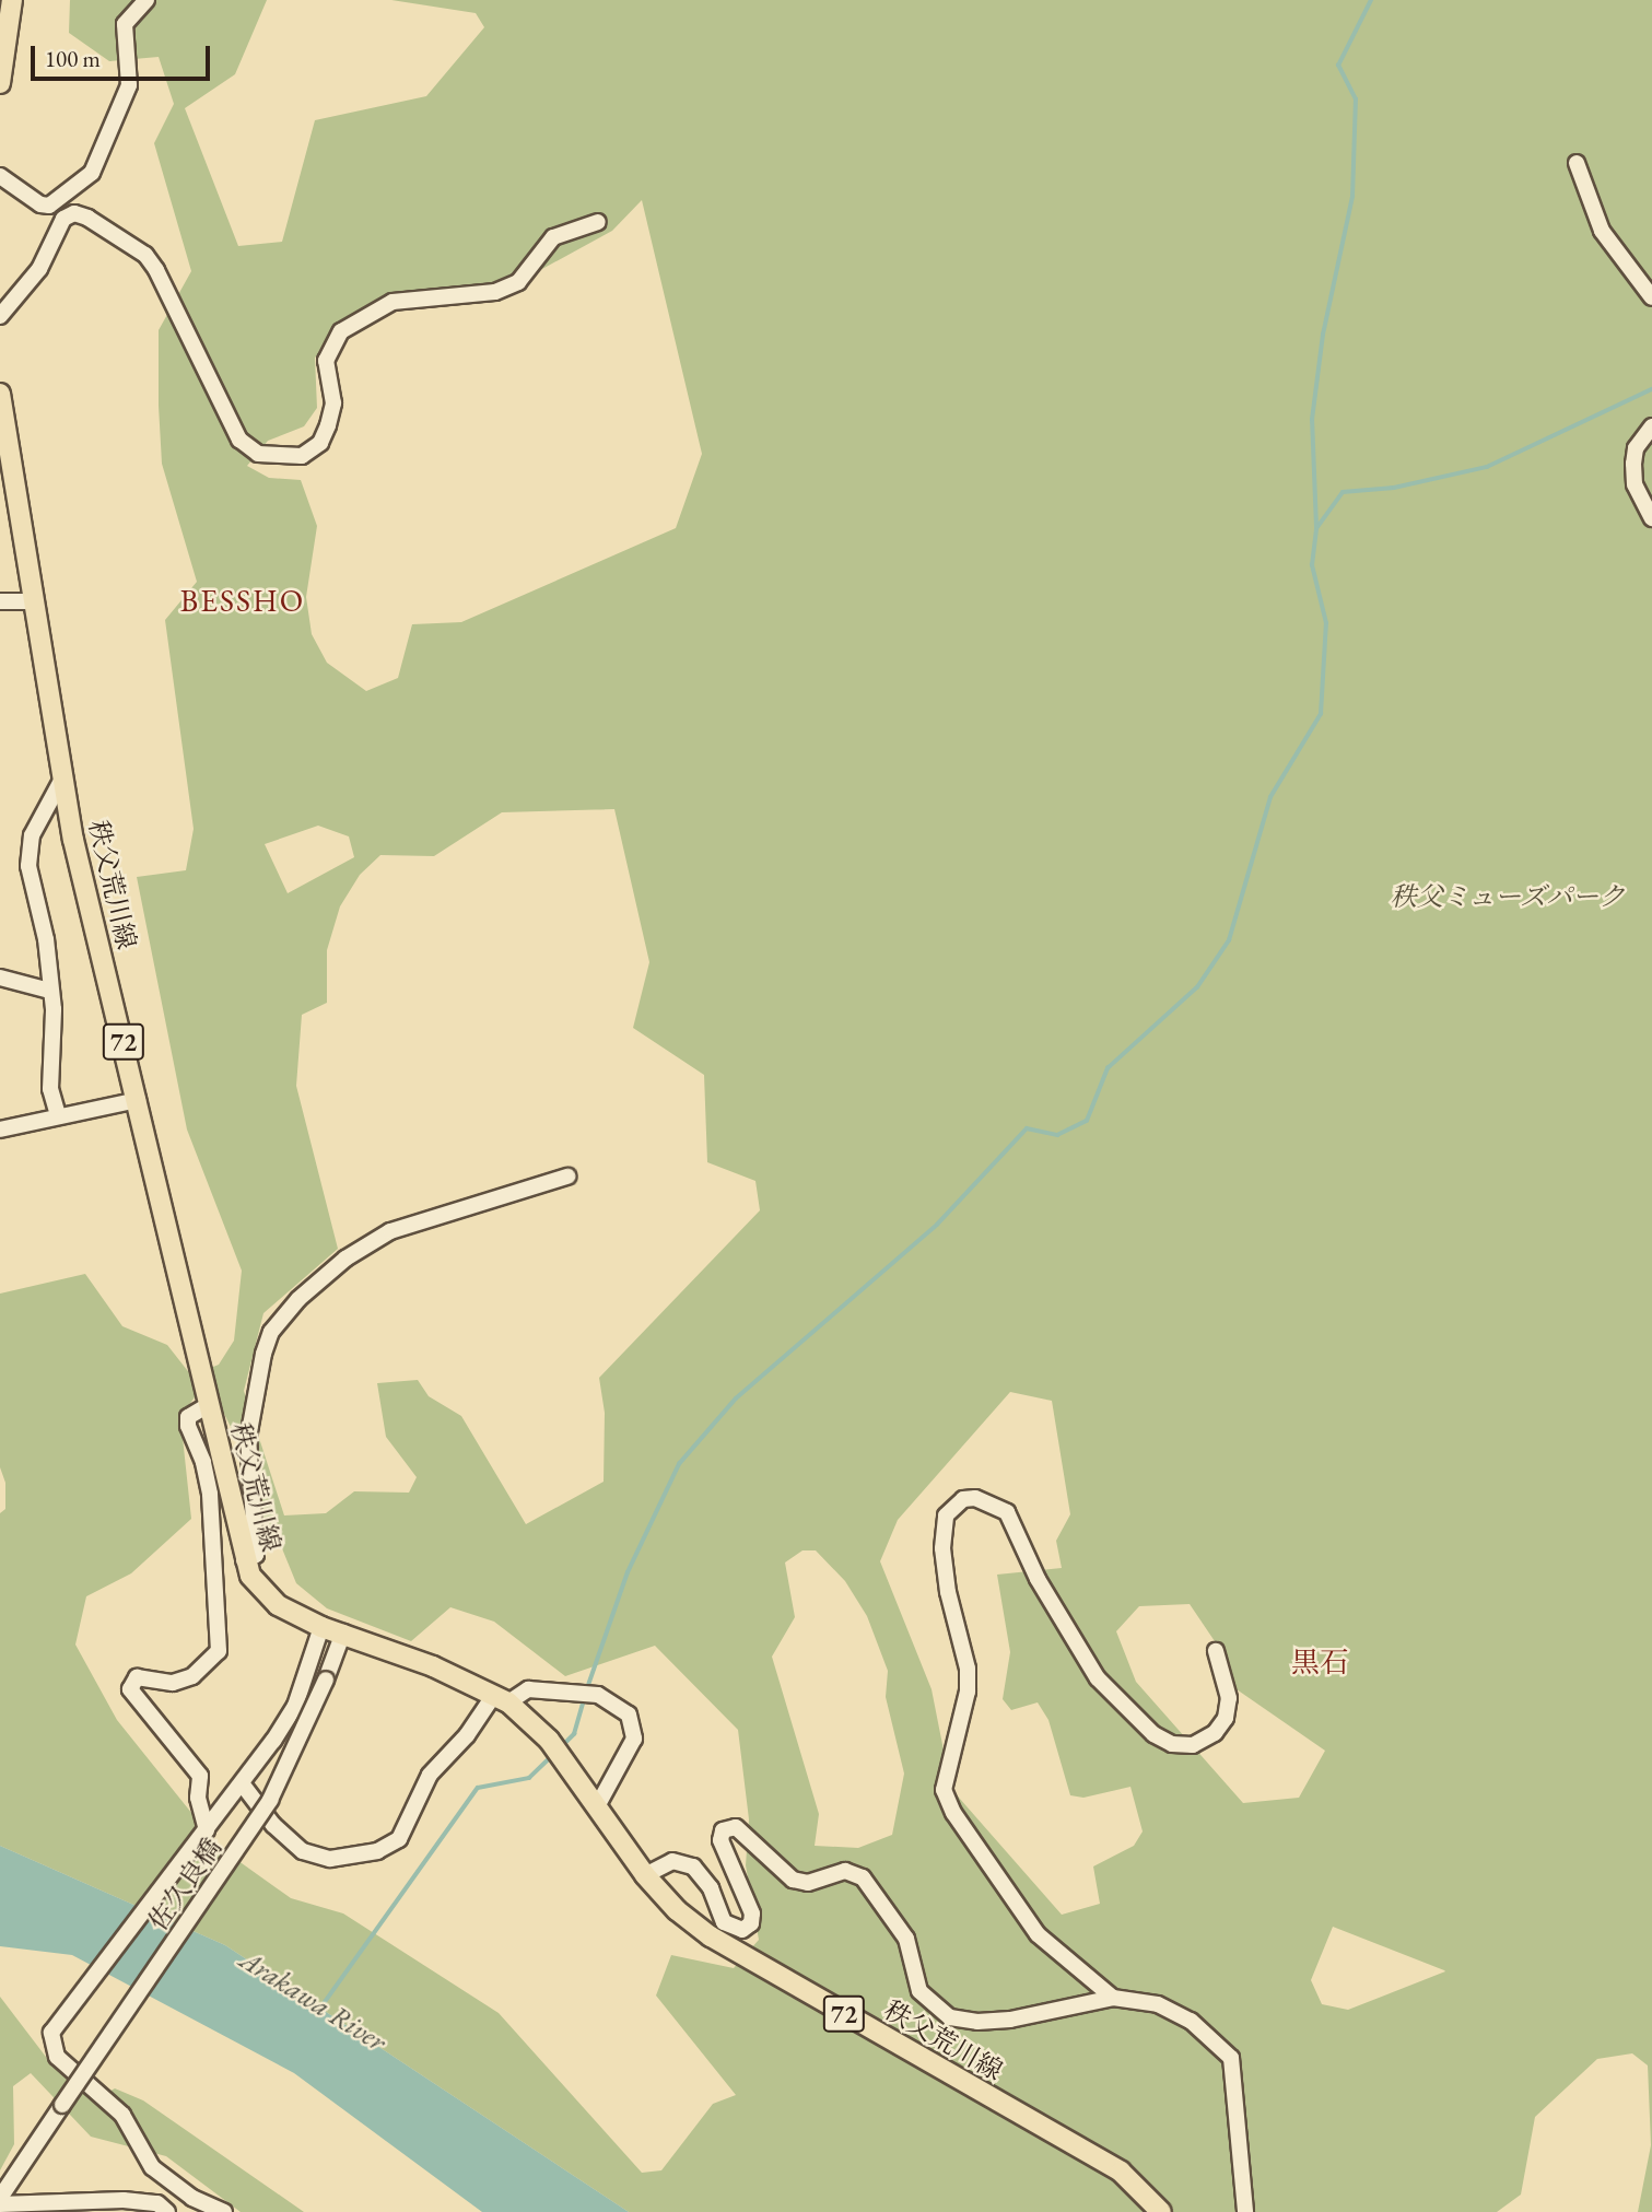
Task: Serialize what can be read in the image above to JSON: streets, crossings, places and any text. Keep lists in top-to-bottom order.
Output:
{
  "streets": {
    "main road": ["秩父荒川線", "72"],
    "street": ["佐久良橋"]
  },
  "crossings": [
    ["秩父荒川線", "佐久良橋"]
  ],
  "districts": ["BESSHO", "黒石"],
  "water": ["Arakawa River"],
  "parks": ["秩父ミューズパーク"],
  "scale_bar": "100 m"
}
